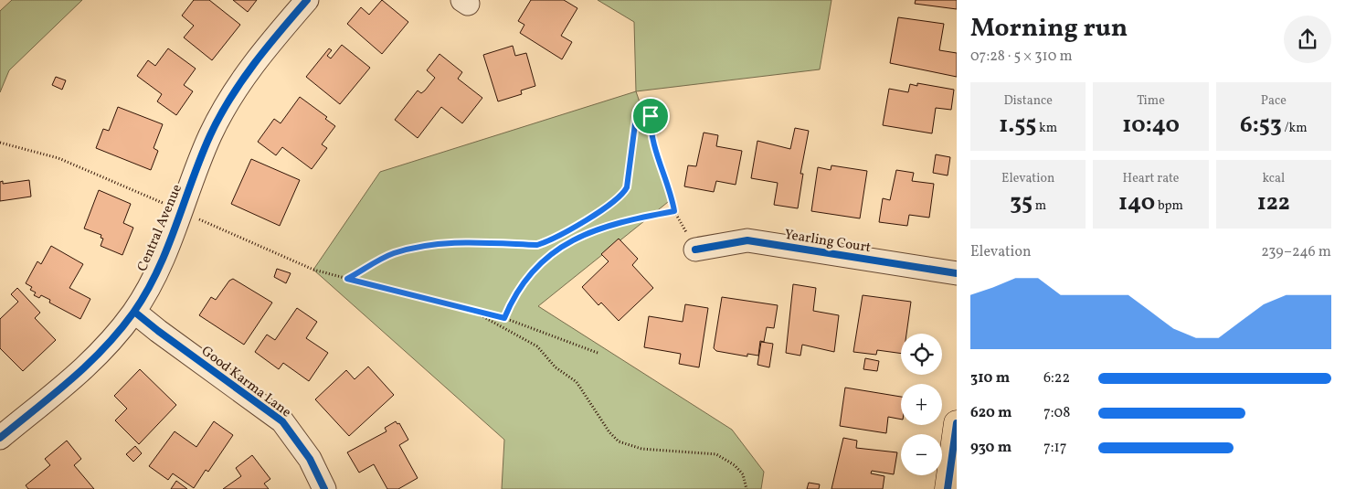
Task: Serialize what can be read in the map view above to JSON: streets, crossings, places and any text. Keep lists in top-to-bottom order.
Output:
{
  "streets": {
    "street": ["Central Avenue", "Yearling Court", "Good Karma Lane"]
  },
  "crossings": [
    ["Central Avenue", "Good Karma Lane"]
  ],
  "page": {
    "heading": ["Morning run", "07:28 · 5 × 310 m"],
    "stats": [
      ["Distance", "1.55 km"],
      ["Time", "10:40"],
      ["Pace", "6:53 /km"],
      ["Elevation", "35 m"],
      ["Heart rate", "140 bpm"],
      ["kcal", "122"]
    ],
    "chart": ["Elevation", "239–246 m"],
    "map_buttons": ["+", "−"],
    "list": [
      {
        "name": "310 m",
        "note": "6:22"
      },
      {
        "name": "620 m",
        "note": "7:08"
      },
      {
        "name": "930 m",
        "note": "7:17"
      }
    ]
  }
}
